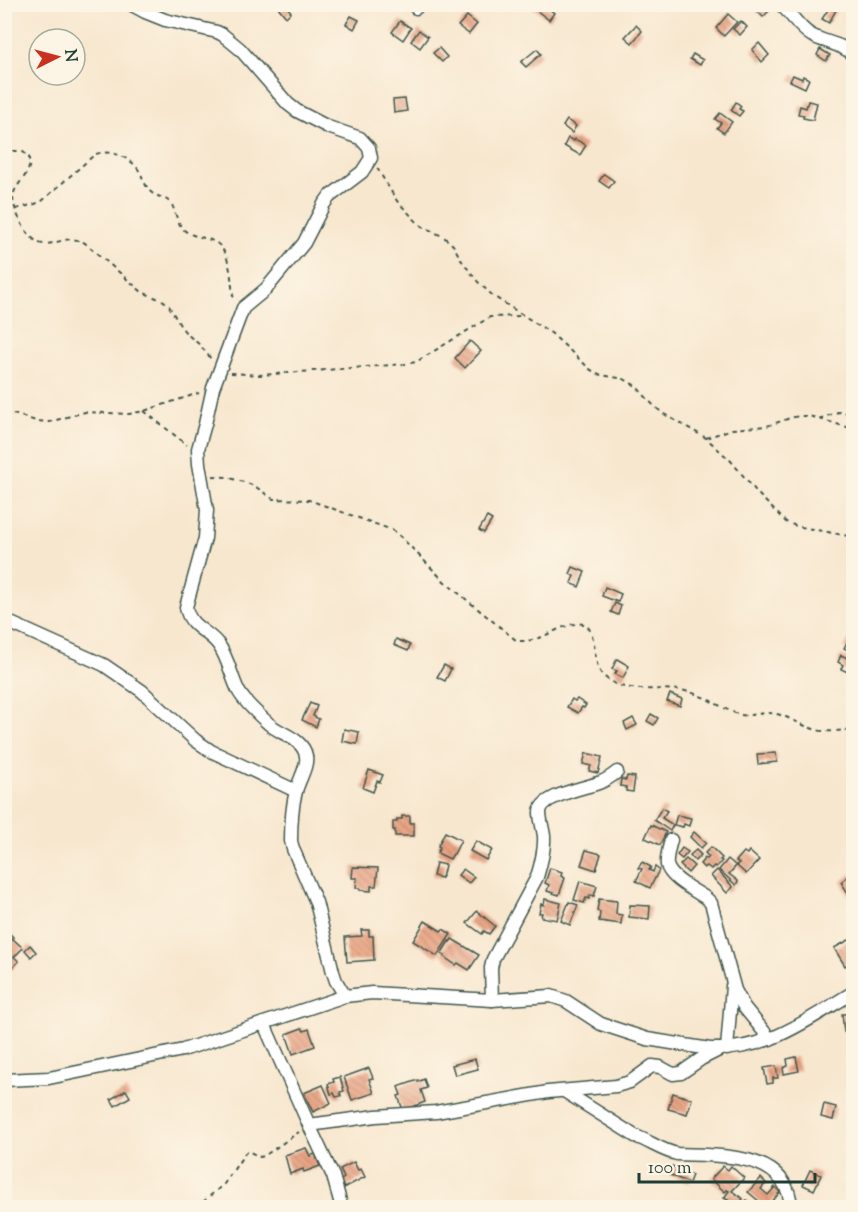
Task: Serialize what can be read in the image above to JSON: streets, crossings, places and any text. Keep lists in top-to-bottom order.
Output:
{
  "scale_bar": "100 m",
  "north": "right"
}
